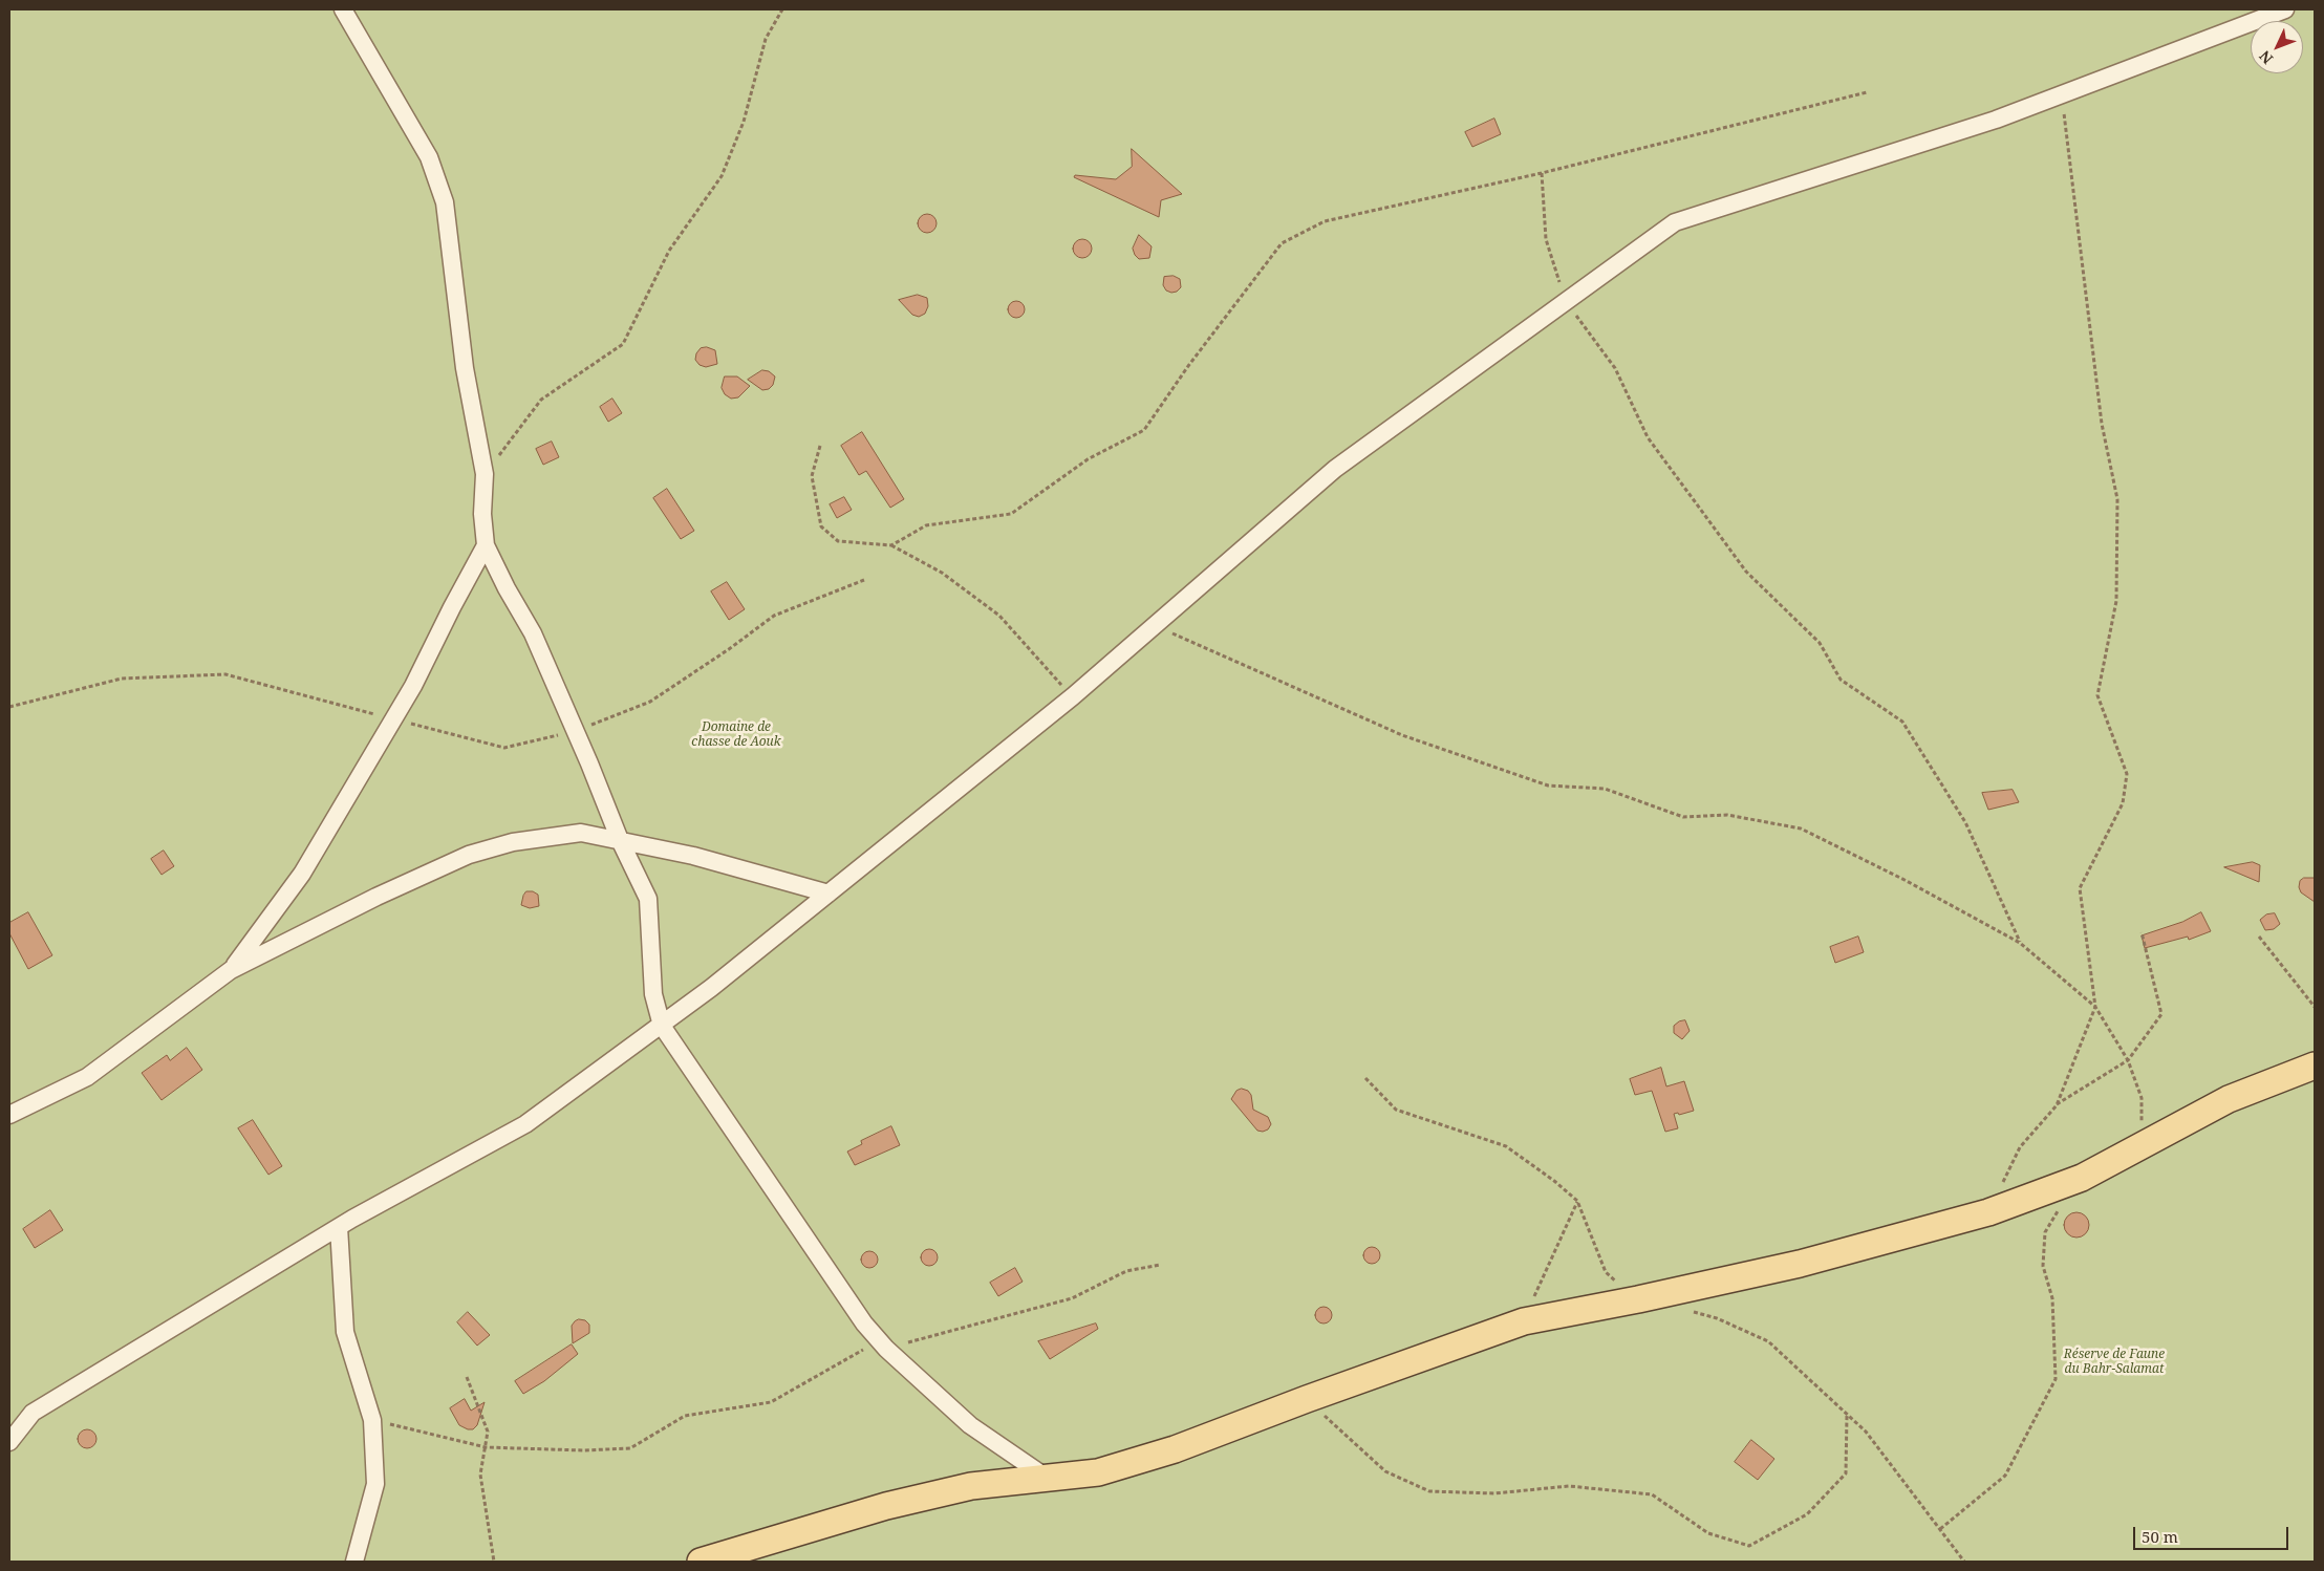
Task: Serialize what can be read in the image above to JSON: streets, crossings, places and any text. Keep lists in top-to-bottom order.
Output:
{
  "parks": ["Domaine de chasse de Aouk", "Réserve de Faune du Bahr-Salamat"],
  "scale_bar": "50 m",
  "north": "bottom left"
}
